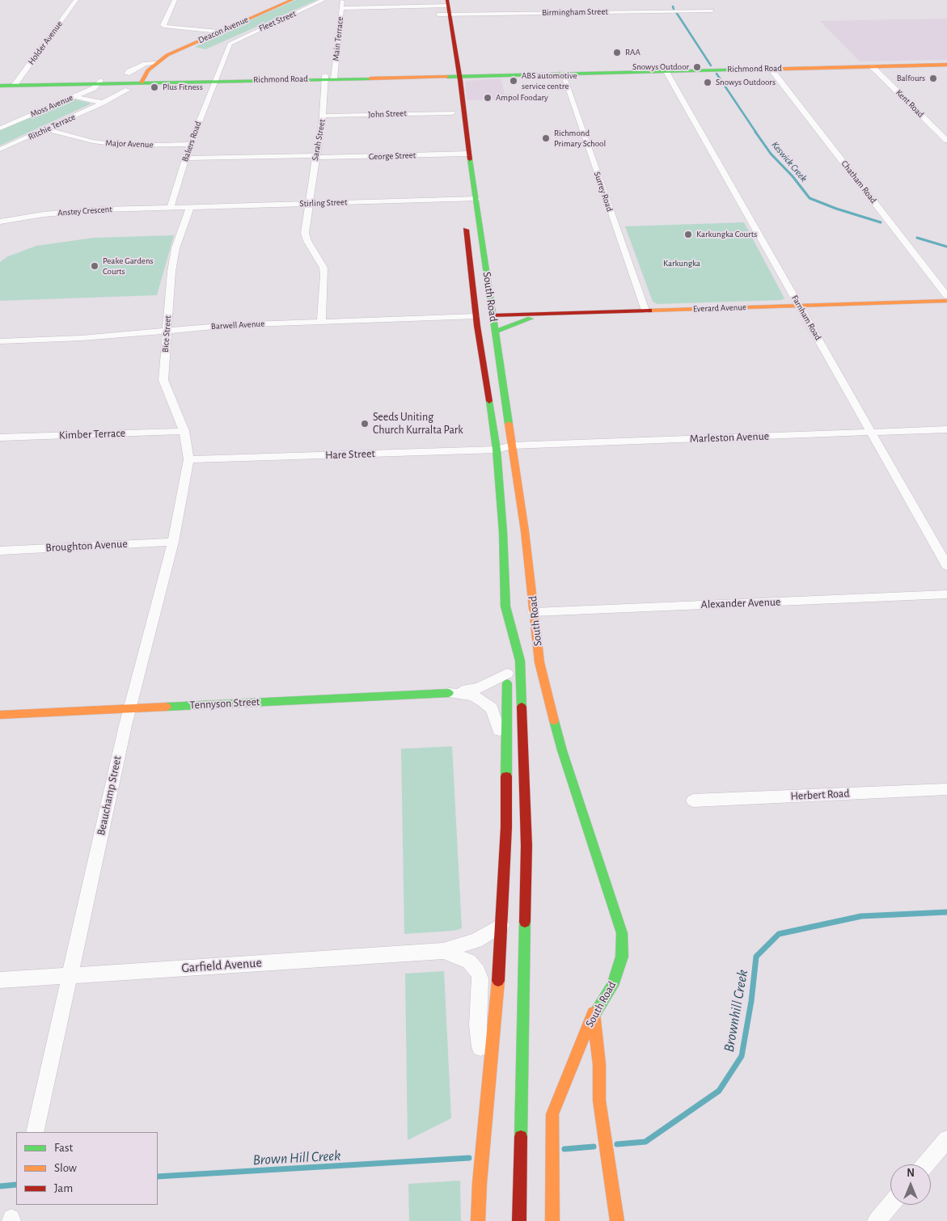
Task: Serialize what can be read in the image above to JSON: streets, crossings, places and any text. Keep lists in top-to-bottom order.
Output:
{
  "streets": {
    "main road": [
      "Deacon Avenue",
      "Richmond Road",
      "South Road",
      "Everard Avenue",
      "Tennyson Street"
    ],
    "street": [
      "Birmingham Street",
      "Fleet Street",
      "Main Terrace",
      "Holder Avenue",
      "Kent Road",
      "Moss Avenue",
      "John Street",
      "Ritchie Terrace",
      "Sarah Street",
      "Bakers Road",
      "Major Avenue",
      "George Street",
      "Chatham Road",
      "Surrey Road",
      "Stirling Street",
      "Anstey Crescent",
      "Farnham Road",
      "Barwell Avenue",
      "Bice Street",
      "Kimber Terrace",
      "Marleston Avenue",
      "Hare Street",
      "Broughton Avenue",
      "Alexander Avenue",
      "Herbert Road",
      "Beauchamp Street",
      "Garfield Avenue"
    ]
  },
  "crossings": [
    ["Birmingham Street", "South Road"],
    ["Fleet Street", "Bakers Road"],
    ["Deacon Avenue", "Richmond Road"],
    ["Main Terrace", "Richmond Road"],
    ["Main Terrace", "Sarah Street"],
    ["Holder Avenue", "Richmond Road"],
    ["Richmond Road", "Kent Road"],
    ["Richmond Road", "Moss Avenue"],
    ["Richmond Road", "Sarah Street"],
    ["Richmond Road", "Bakers Road"],
    ["Richmond Road", "Chatham Road"],
    ["Richmond Road", "Surrey Road"],
    ["Richmond Road", "South Road"],
    ["Richmond Road", "Farnham Road"],
    ["Moss Avenue", "Ritchie Terrace"],
    ["John Street", "Sarah Street"],
    ["Ritchie Terrace", "Major Avenue"],
    ["Sarah Street", "George Street"],
    ["Sarah Street", "Stirling Street"],
    ["Sarah Street", "Barwell Avenue"],
    ["Bakers Road", "Major Avenue"],
    ["Bakers Road", "George Street"],
    ["Bakers Road", "Stirling Street"],
    ["Bakers Road", "Anstey Crescent"],
    ["George Street", "South Road"],
    ["Surrey Road", "Everard Avenue"],
    ["Stirling Street", "Anstey Crescent"],
    ["Stirling Street", "South Road"],
    ["Stirling Street", "Bice Street"],
    ["South Road", "Everard Avenue"],
    ["South Road", "Barwell Avenue"],
    ["South Road", "Marleston Avenue"],
    ["South Road", "Hare Street"],
    ["South Road", "Alexander Avenue"],
    ["Everard Avenue", "Farnham Road"],
    ["Everard Avenue", "Barwell Avenue"],
    ["Farnham Road", "Marleston Avenue"],
    ["Barwell Avenue", "Bice Street"],
    ["Bice Street", "Kimber Terrace"],
    ["Bice Street", "Hare Street"],
    ["Bice Street", "Beauchamp Street"],
    ["Marleston Avenue", "Hare Street"],
    ["Hare Street", "Beauchamp Street"],
    ["Broughton Avenue", "Beauchamp Street"],
    ["Tennyson Street", "Beauchamp Street"],
    ["Beauchamp Street", "Garfield Avenue"]
  ],
  "water": ["Keswick Creek", "Brownhill Creek", "Brown Hill Creek"],
  "parks": ["Karkungka"],
  "places": [
    "RAA",
    "Snowys Outdoor",
    "Balfours",
    "ABS automotive service centre",
    "Snowys Outdoors",
    "Plus Fitness",
    "Ampol Foodary",
    "Richmond Primary School",
    "Karkungka Courts",
    "Peake Gardens Courts",
    "Seeds Uniting Church Kurralta Park"
  ],
  "legend": ["Fast", "Slow", "Jam"],
  "north": "top"
}
